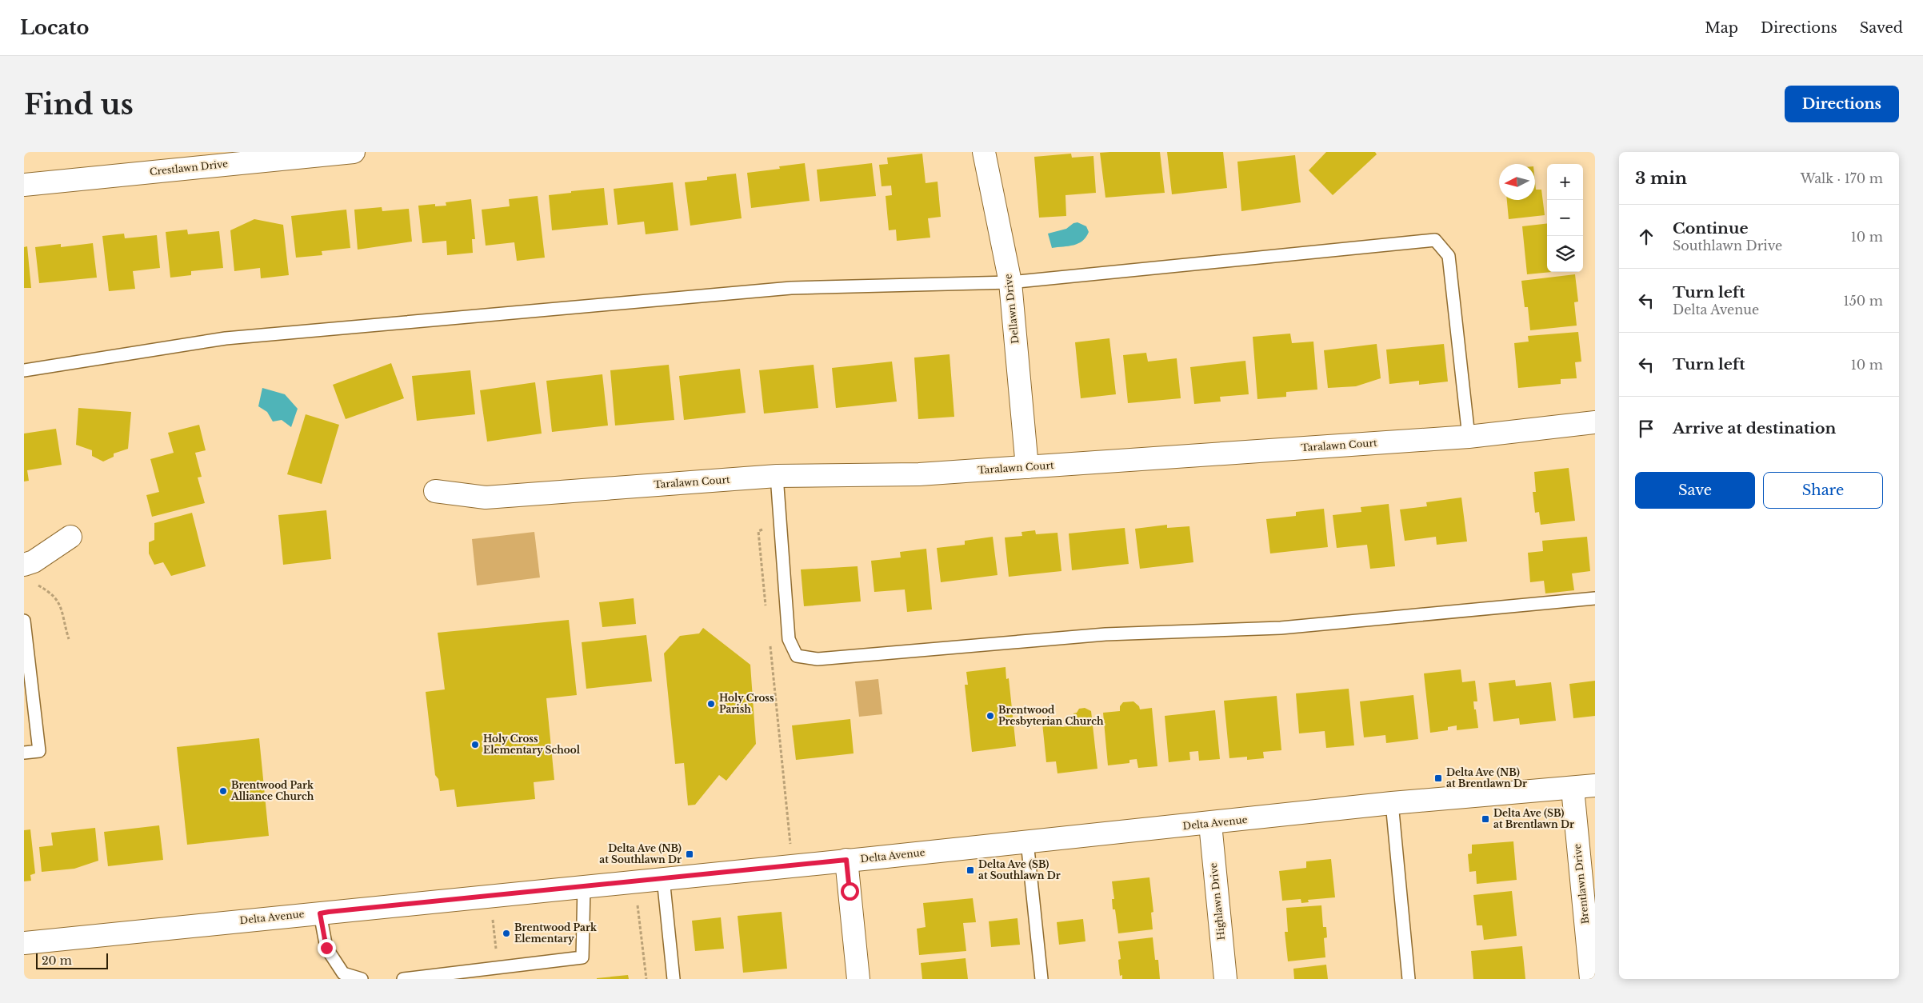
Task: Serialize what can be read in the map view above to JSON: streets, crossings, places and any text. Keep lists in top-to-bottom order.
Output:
{
  "streets": {
    "street": [
      "Crestlawn Drive",
      "Dellawn Drive",
      "Taralawn Court",
      "Delta Avenue",
      "Brentlawn Drive",
      "Highlawn Drive"
    ]
  },
  "crossings": [
    ["Dellawn Drive", "Taralawn Court"],
    ["Delta Avenue", "Brentlawn Drive"],
    ["Delta Avenue", "Highlawn Drive"]
  ],
  "places": {
    "other": [
      "Holy Cross Parish",
      "Brentwood Presbyterian Church",
      "Holy Cross Elementary School",
      "Brentwood Park Alliance Church",
      "Brentwood Park Elementary"
    ],
    "transit": [
      "Delta Ave (NB) at Brentlawn Dr",
      "Delta Ave (SB) at Brentlawn Dr",
      "Delta Ave (NB) at Southlawn Dr",
      "Delta Ave (SB) at Southlawn Dr"
    ]
  },
  "scale_bar": "20 m",
  "north": "left",
  "page": {
    "header": "Locato",
    "nav": ["Map", "Directions", "Saved"],
    "buttons": [
      "Directions",
      ["Save", "Share"]
    ],
    "title": "Find us",
    "heading": ["3 min", "Walk · 170 m"],
    "map_buttons": ["+", "−"],
    "list": [
      ["Continue", "Southlawn Drive", "10 m"],
      ["Turn left", "Delta Avenue", "150 m"],
      ["Turn left", "10 m"],
      "Arrive at destination"
    ],
    "scale": "20 m"
  }
}
